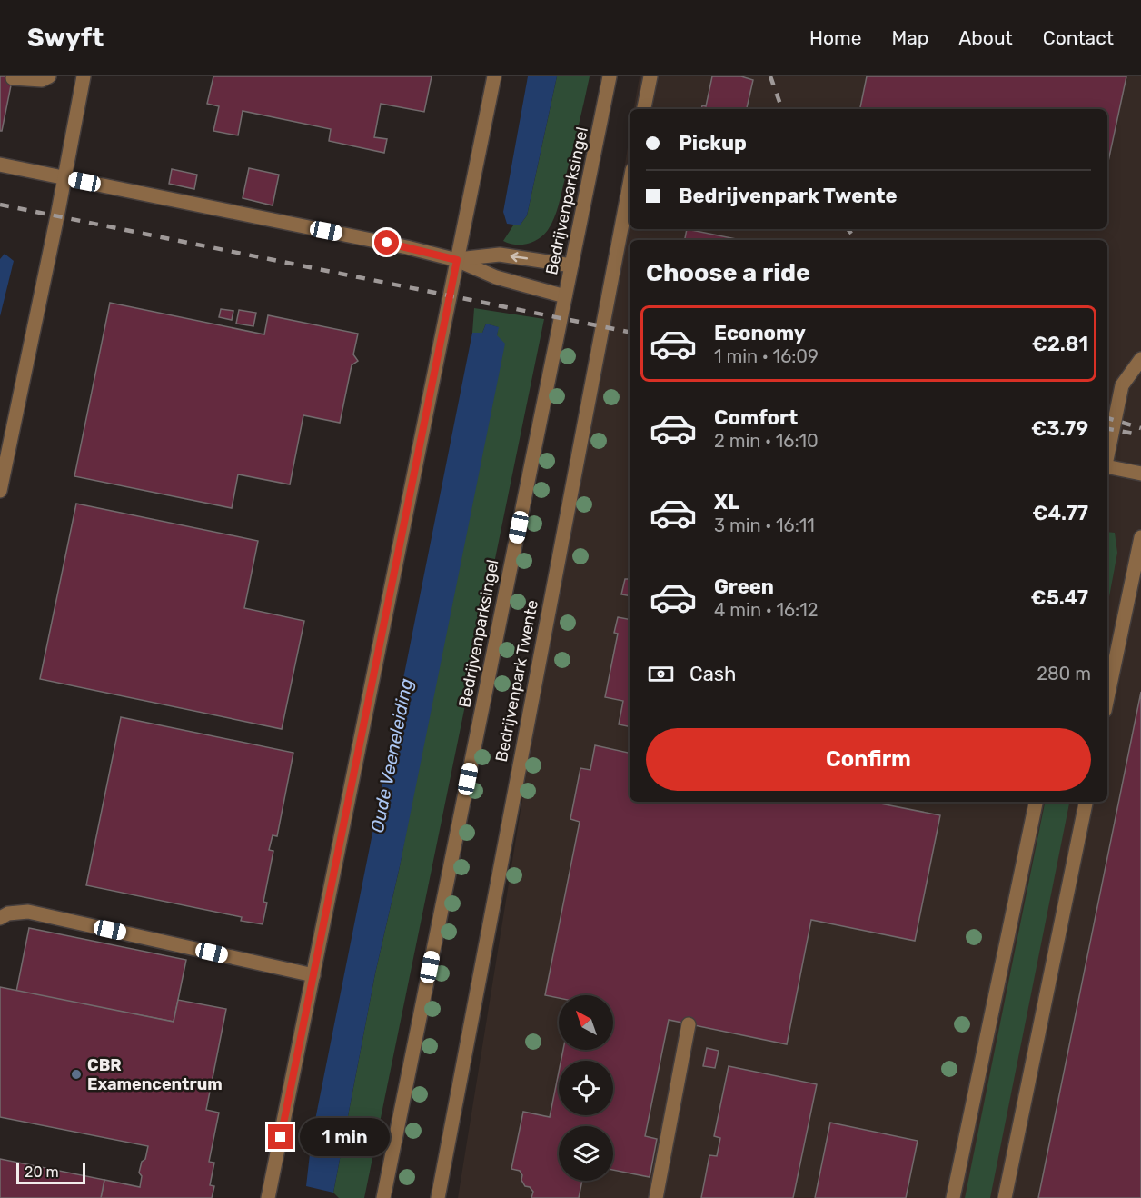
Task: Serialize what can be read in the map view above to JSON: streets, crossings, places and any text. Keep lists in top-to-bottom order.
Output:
{
  "streets": {
    "street": ["Bedrijvenparksingel", "Bedrijvenpark Twente"]
  },
  "water": ["Oude Veeneleiding"],
  "places": ["CBR Examencentrum"],
  "scale_bar": "20 m",
  "north": "top left",
  "page": {
    "header": "Swyft",
    "nav": [
      "Home",
      "Map",
      "About",
      "Contact"
    ],
    "banner": ["Pickup", "Bedrijvenpark Twente"],
    "heading": "Choose a ride",
    "list": [
      {
        "name": "Economy",
        "note": "1 min · 16:09",
        "value": "€2.81"
      },
      {
        "name": "Comfort",
        "note": "2 min · 16:10",
        "value": "€3.79"
      },
      {
        "name": "XL",
        "note": "3 min · 16:11",
        "value": "€4.77"
      },
      {
        "name": "Green",
        "note": "4 min · 16:12",
        "value": "€5.47"
      }
    ],
    "pay": ["Cash", "280 m"],
    "buttons": "Confirm",
    "bubble": "1 min",
    "scale": "20 m"
  }
}
